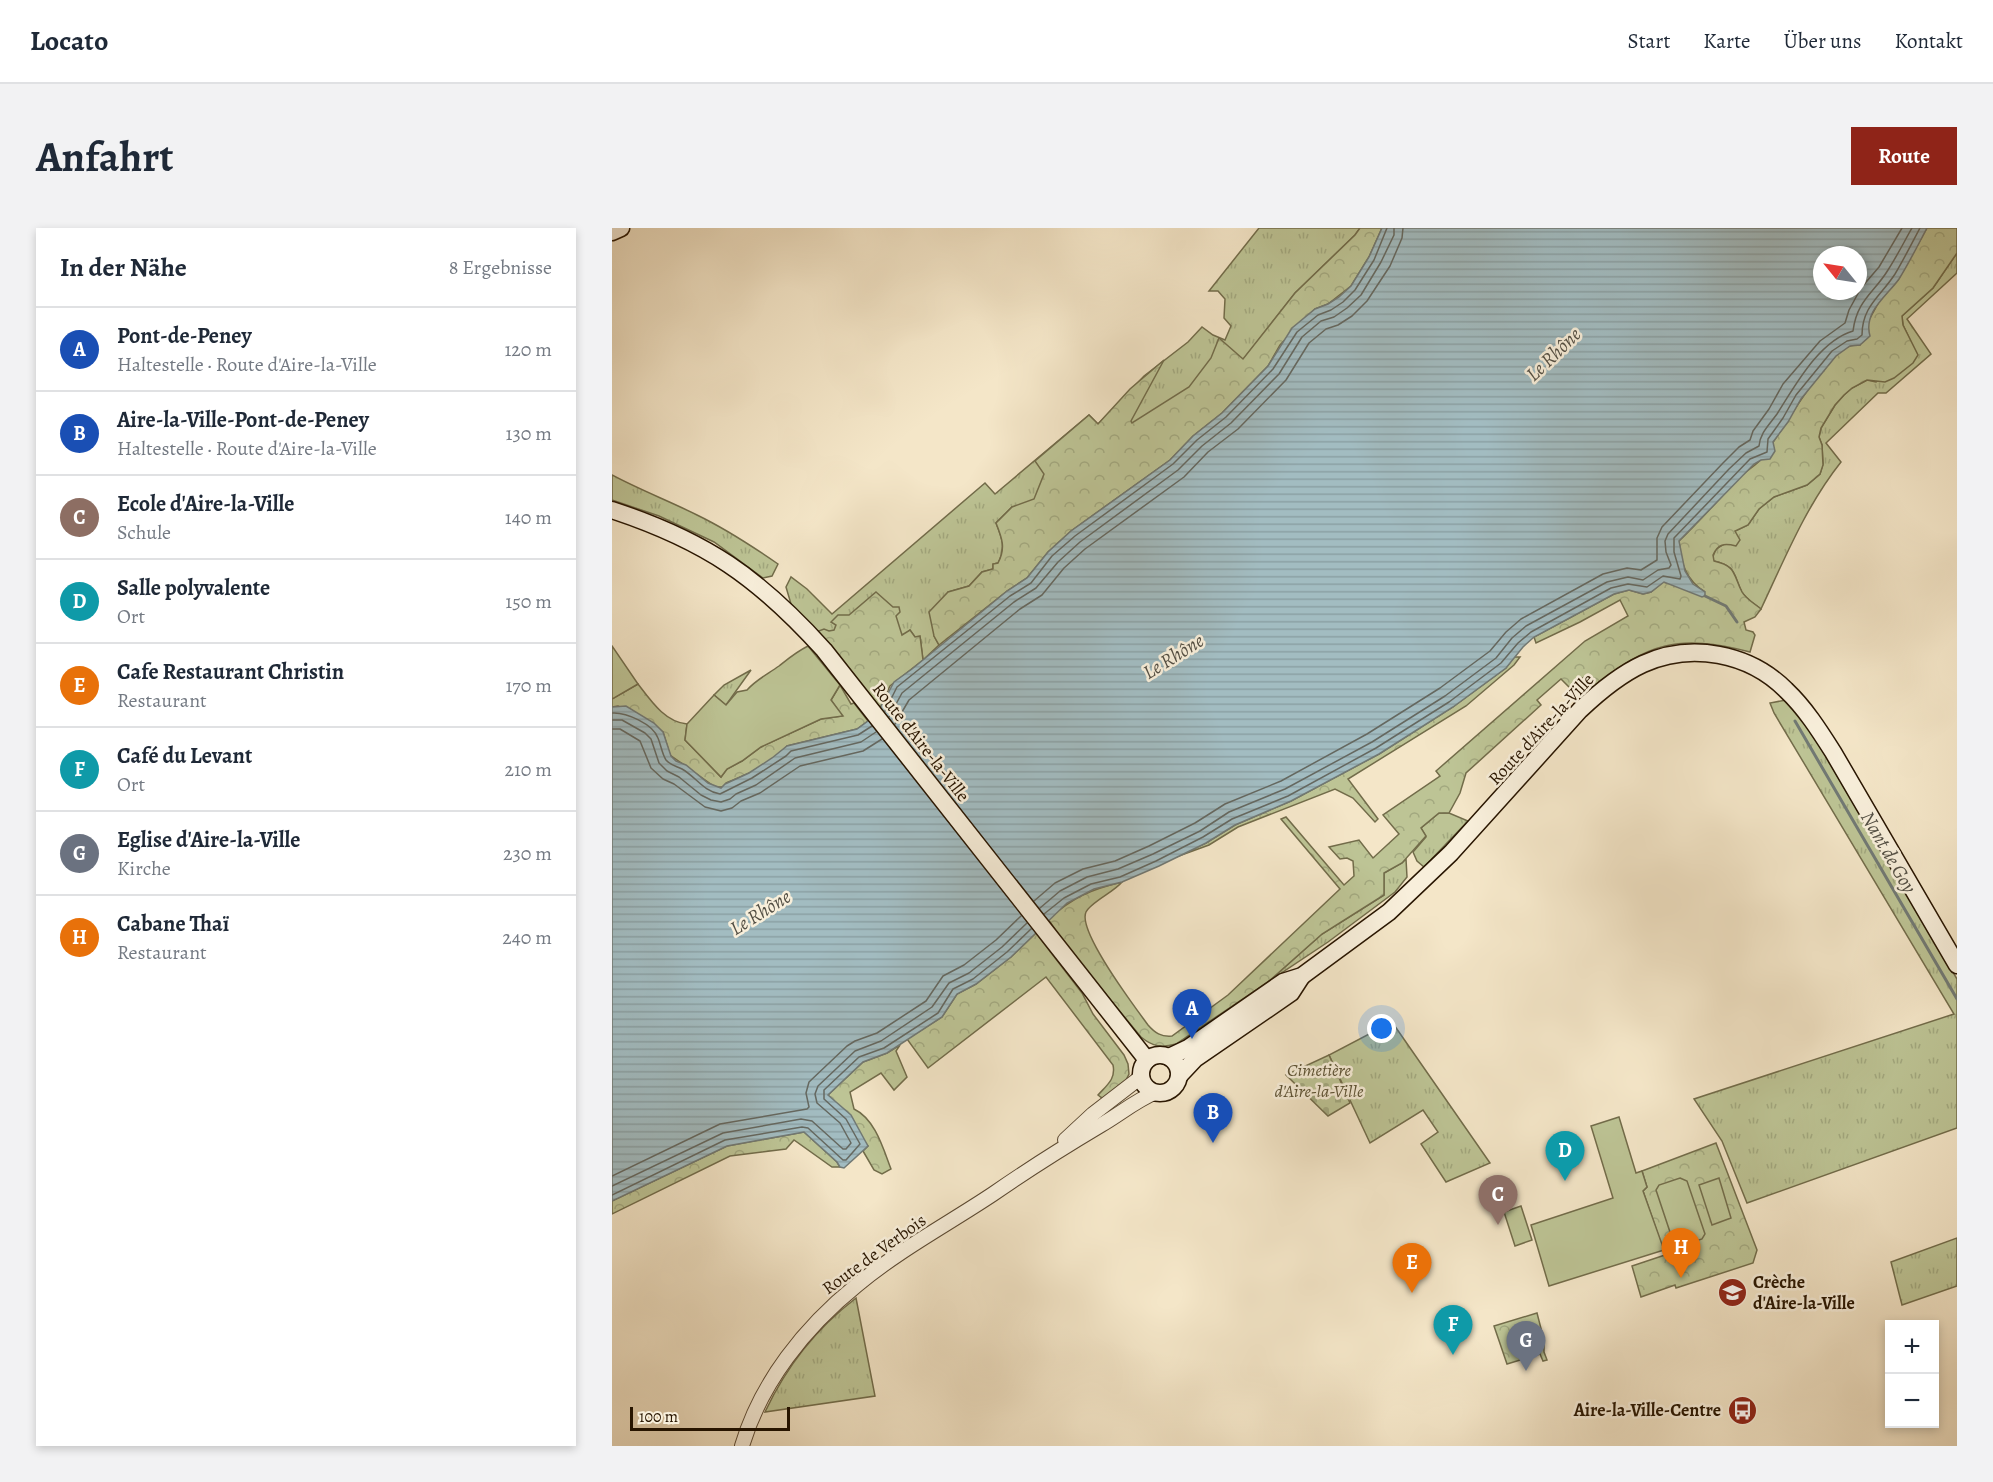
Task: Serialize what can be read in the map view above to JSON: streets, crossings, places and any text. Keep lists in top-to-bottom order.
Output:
{
  "streets": {
    "main road": ["Route d'Aire-la-Ville"],
    "street": ["Route de Verbois"]
  },
  "crossings": [
    ["Route d'Aire-la-Ville", "Route de Verbois"]
  ],
  "water": ["Le Rhône", "Nant de Goy"],
  "parks": ["Cimetière d'Aire-la-Ville"],
  "places": {
    "school or university": ["Crèche d'Aire-la-Ville"],
    "bus stop": ["Aire-la-Ville-Centre"]
  },
  "scale_bar": "100 m",
  "north": "top left",
  "page": {
    "header": "Locato",
    "nav": [
      "Start",
      "Karte",
      "Über uns",
      "Kontakt"
    ],
    "buttons": "Route",
    "title": "Anfahrt",
    "heading": ["In der Nähe", "8 Ergebnisse"],
    "list": [
      {
        "mark": "A",
        "name": "Pont-de-Peney",
        "note": "Haltestelle · Route d'Aire-la-Ville",
        "value": "120 m"
      },
      {
        "mark": "B",
        "name": "Aire-la-Ville-Pont-de-Peney",
        "note": "Haltestelle · Route d'Aire-la-Ville",
        "value": "130 m"
      },
      {
        "mark": "C",
        "name": "Ecole d'Aire-la-Ville",
        "note": "Schule",
        "value": "140 m"
      },
      {
        "mark": "D",
        "name": "Salle polyvalente",
        "note": "Ort",
        "value": "150 m"
      },
      {
        "mark": "E",
        "name": "Cafe Restaurant Christin",
        "note": "Restaurant",
        "value": "170 m"
      },
      {
        "mark": "F",
        "name": "Café du Levant",
        "note": "Ort",
        "value": "210 m"
      },
      {
        "mark": "G",
        "name": "Eglise d'Aire-la-Ville",
        "note": "Kirche",
        "value": "230 m"
      },
      {
        "mark": "H",
        "name": "Cabane Thaï",
        "note": "Restaurant",
        "value": "240 m"
      }
    ],
    "pins": [
      "A",
      "B",
      "D",
      "C",
      "H",
      "E",
      "F",
      "G"
    ],
    "map_buttons": ["+", "−"],
    "scale": "100 m"
  }
}
